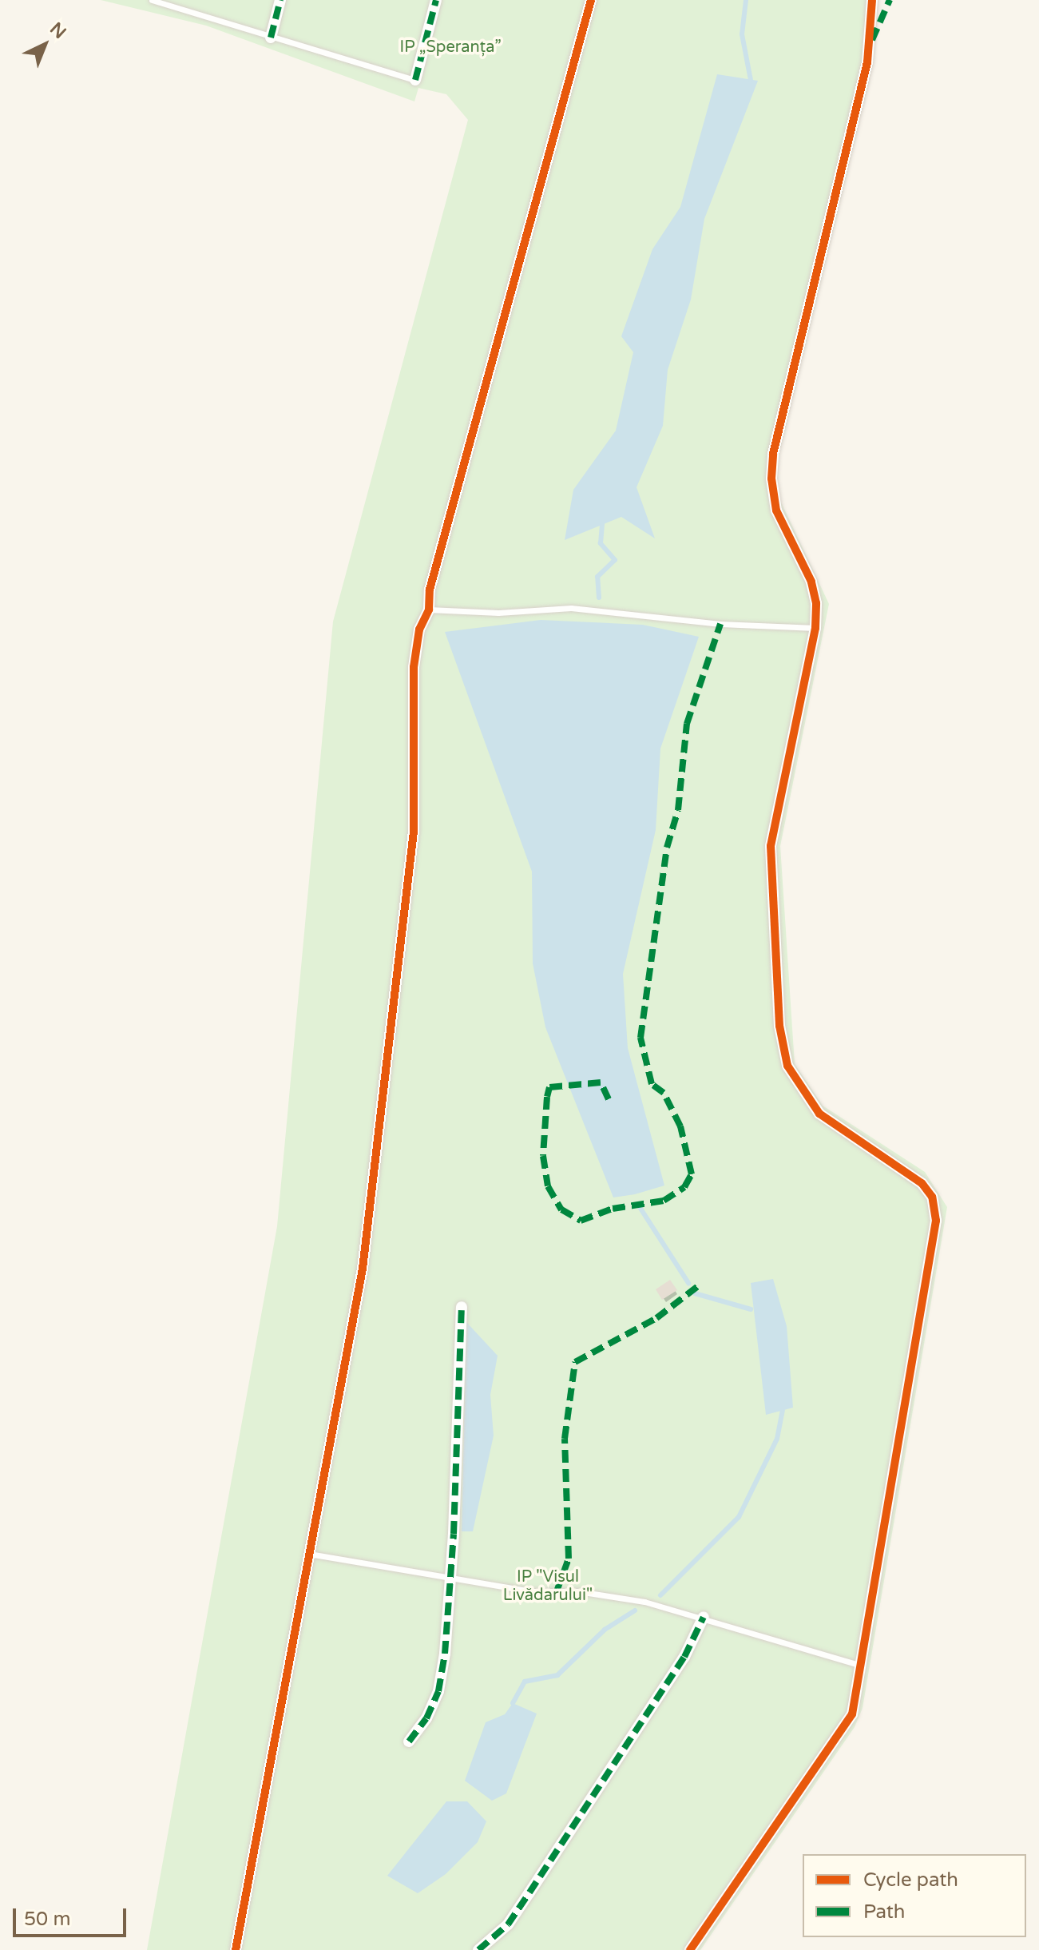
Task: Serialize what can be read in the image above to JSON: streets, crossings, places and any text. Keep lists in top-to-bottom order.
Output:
{
  "parks": ["IP „Speranța”", "IP \"Visul Livădarului\""],
  "legend": ["Cycle path", "Path"],
  "scale_bar": "50 m",
  "north": "top right"
}
